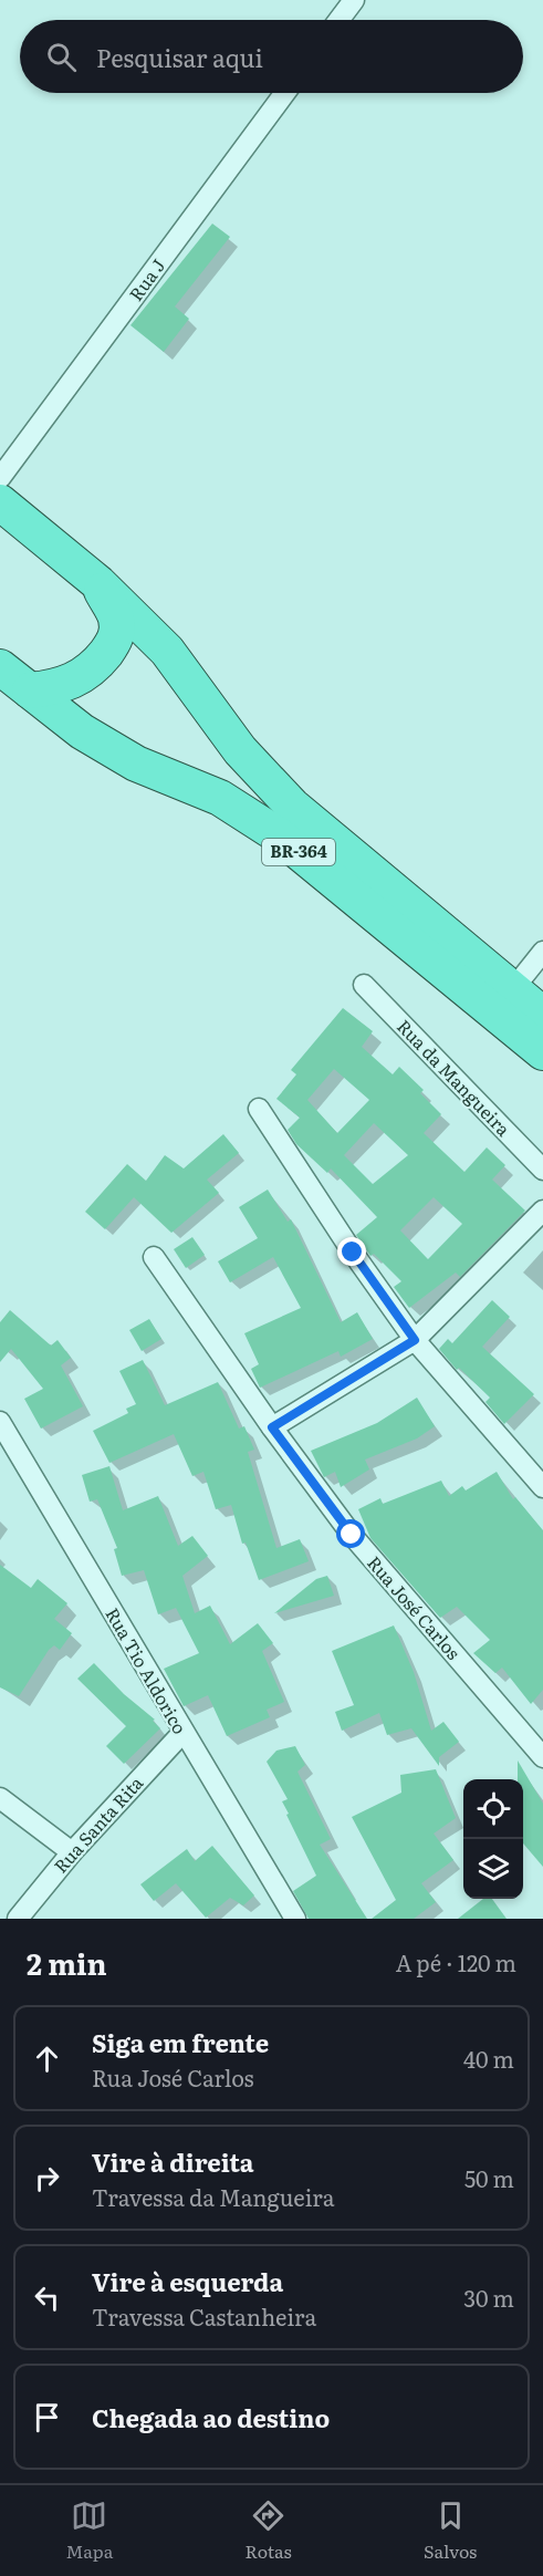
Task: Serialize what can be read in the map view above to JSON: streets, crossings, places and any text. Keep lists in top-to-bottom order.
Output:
{
  "streets": {
    "highway": ["BR-364"],
    "street": [
      "Rua J",
      "Rua da Mangueira",
      "Rua José Carlos",
      "Rua Tio Aldorico",
      "Rua Santa Rita"
    ]
  },
  "crossings": [
    ["Rua Tio Aldorico", "Rua Santa Rita"]
  ],
  "page": {
    "search": "Pesquisar aqui",
    "heading": ["2 min", "A pé · 120 m"],
    "list": [
      ["Siga em frente", "Rua José Carlos", "40 m"],
      ["Vire à direita", "Travessa da Mangueira", "50 m"],
      ["Vire à esquerda", "Travessa Castanheira", "30 m"],
      "Chegada ao destino"
    ],
    "nav": ["Mapa", "Rotas", "Salvos"]
  }
}
